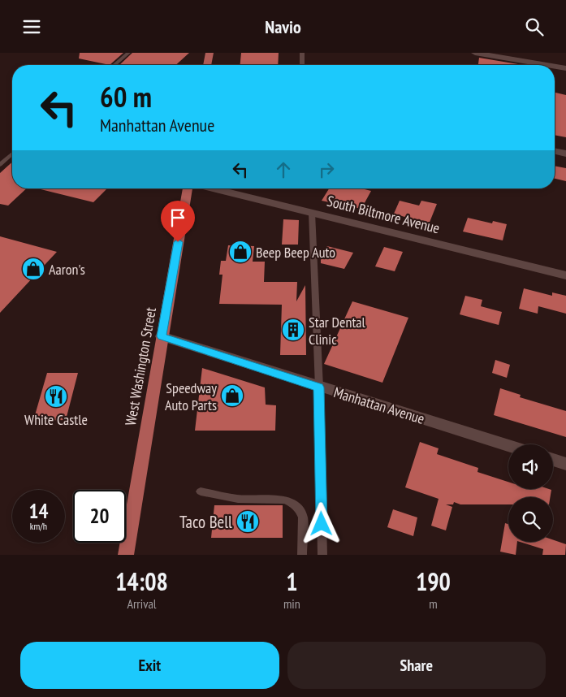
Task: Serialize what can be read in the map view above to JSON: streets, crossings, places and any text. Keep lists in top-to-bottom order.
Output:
{
  "streets": {
    "main road": ["West Washington Street"],
    "street": ["South Biltmore Avenue", "Manhattan Avenue"]
  },
  "crossings": [
    ["West Washington Street", "Manhattan Avenue"]
  ],
  "places": {
    "shop": ["Beep Beep Auto", "Aaron's", "Speedway Auto Parts"],
    "building": ["Star Dental Clinic"],
    "restaurant": ["White Castle", "Taco Bell"]
  },
  "page": {
    "header": "Navio",
    "turn": ["60 m", "Manhattan Avenue"],
    "speed": "14 km/h",
    "limit": "20",
    "eta": [
      "14:08",
      "Arrival",
      "1",
      "min",
      "190",
      "m"
    ],
    "buttons": ["Exit", "Share"]
  }
}
